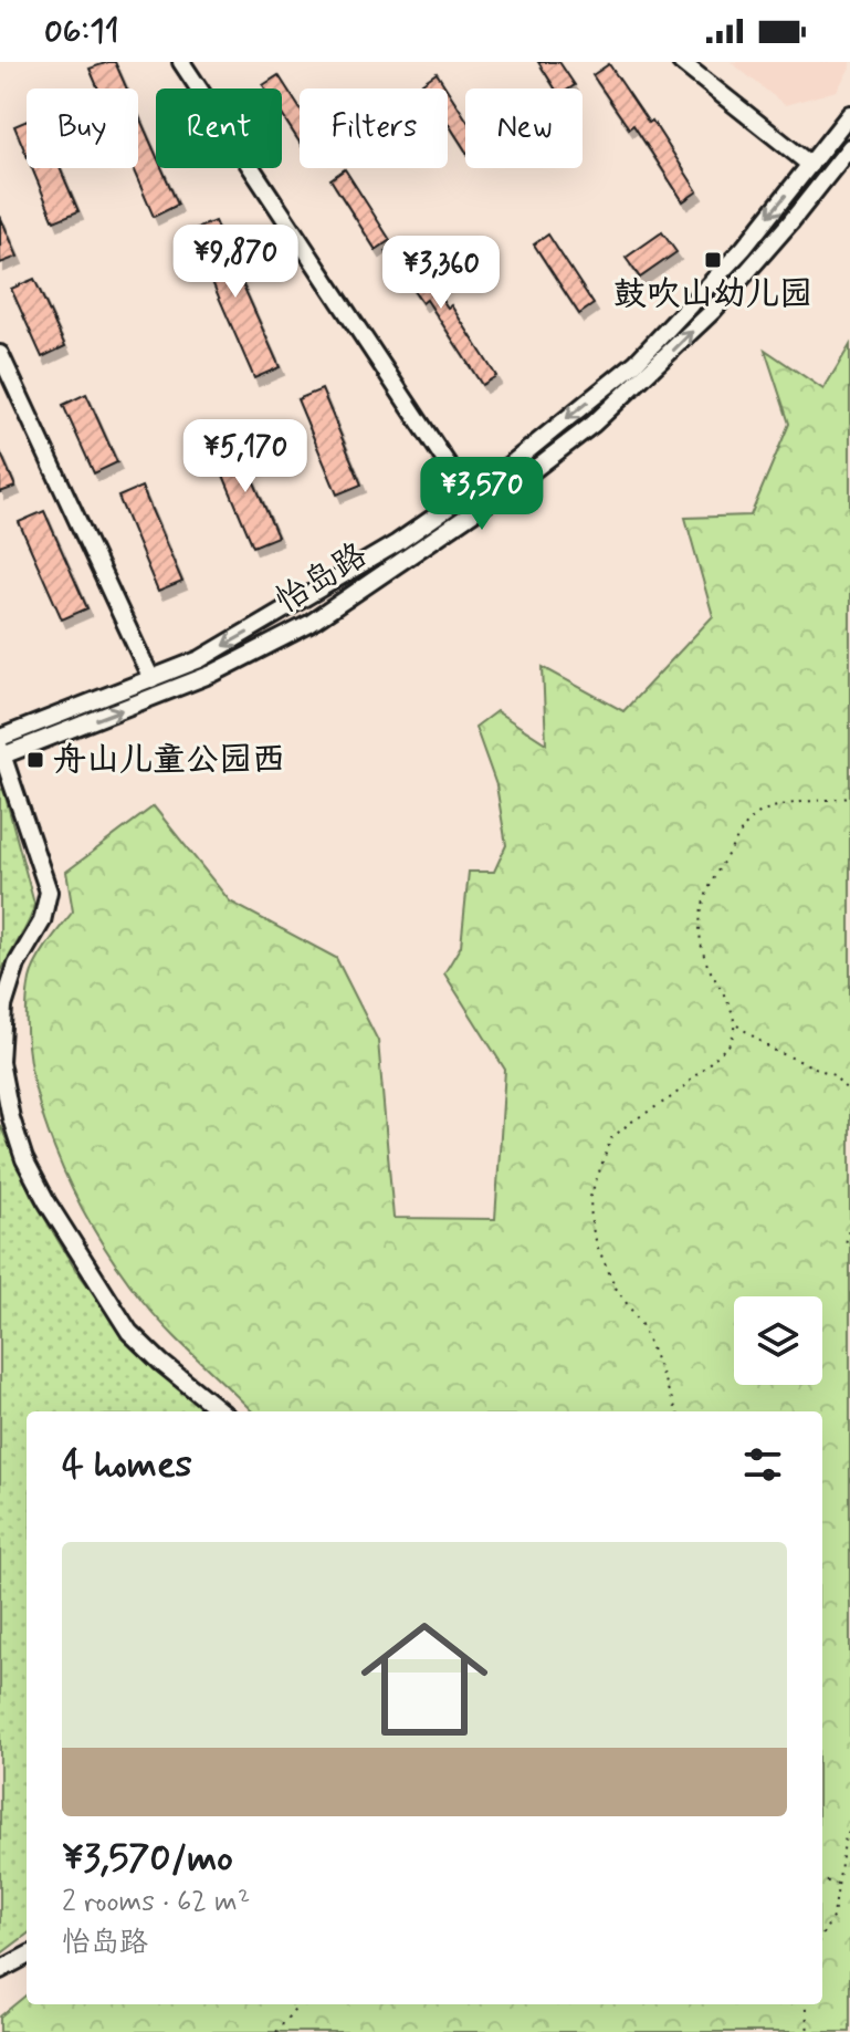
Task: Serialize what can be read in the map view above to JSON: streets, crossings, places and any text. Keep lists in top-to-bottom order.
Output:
{
  "streets": {
    "street": ["怡岛路"]
  },
  "places": {
    "transit": ["鼓吹山幼儿园", "舟山儿童公园西"]
  },
  "page": {
    "status": "06:11",
    "chip": [
      "Buy",
      "Rent",
      "Filters",
      "New"
    ],
    "price": [
      "¥9,870",
      "¥3,360",
      "¥5,170",
      "¥3,570"
    ],
    "heading": "4 homes",
    "list": [
      {
        "name": "¥3,570/mo",
        "note": "2 rooms · 62 m² · 怡岛路"
      }
    ]
  }
}
